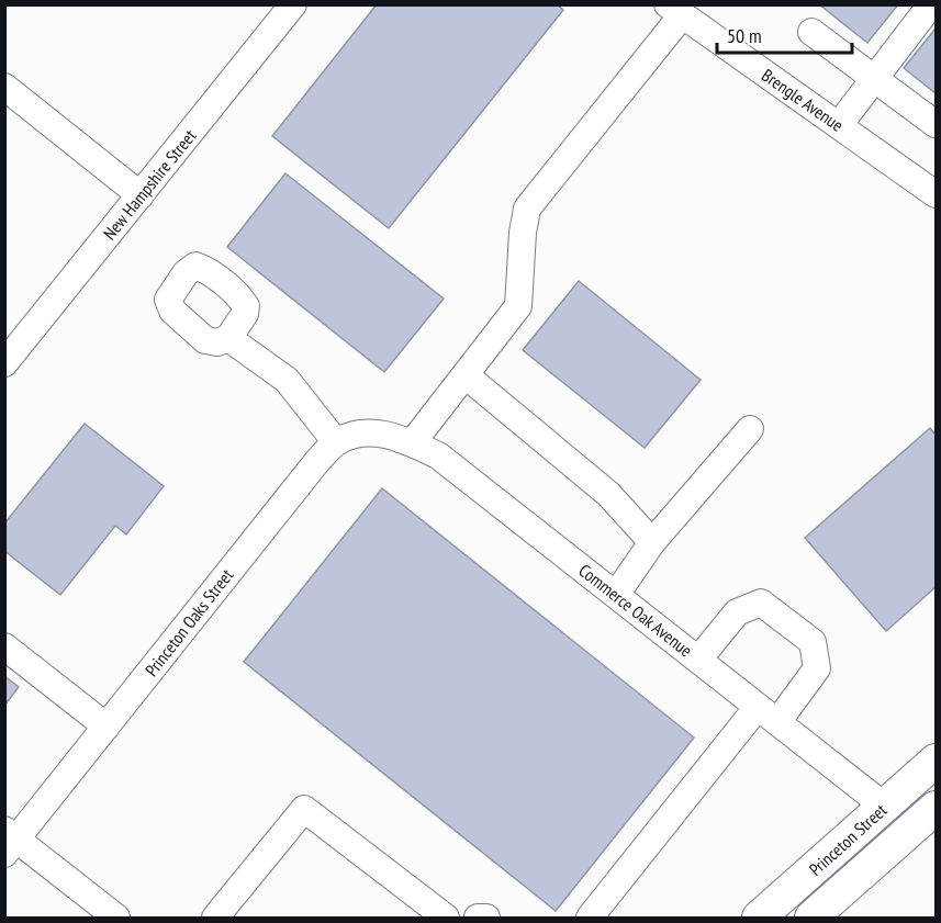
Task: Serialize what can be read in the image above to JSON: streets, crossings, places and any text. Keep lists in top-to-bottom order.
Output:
{
  "streets": {
    "main road": ["Princeton Street"],
    "street": [
      "Brengle Avenue",
      "New Hampshire Street",
      "Commerce Oak Avenue",
      "Princeton Oaks Street"
    ]
  },
  "crossings": [
    ["Commerce Oak Avenue", "Princeton Oaks Street"],
    ["Commerce Oak Avenue", "Princeton Street"]
  ],
  "scale_bar": "50 m"
}
